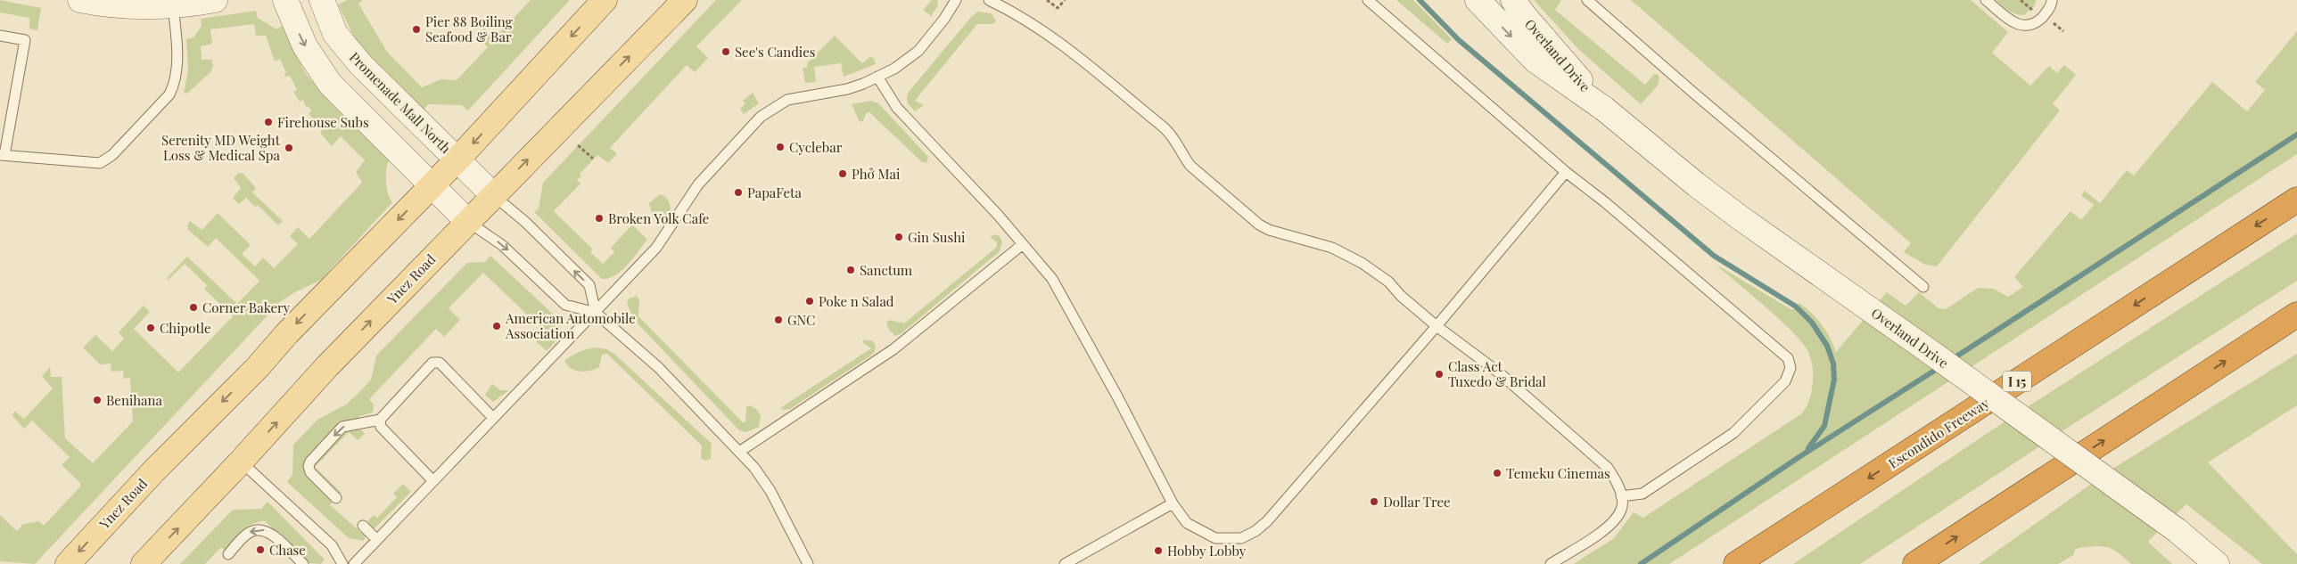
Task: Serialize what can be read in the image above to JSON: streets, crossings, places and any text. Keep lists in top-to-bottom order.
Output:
{
  "streets": {
    "highway": ["I 15", "Escondido Freeway"],
    "main road": ["Overland Drive", "Promenade Mall North", "Ynez Road"]
  },
  "crossings": [
    ["Promenade Mall North", "Ynez Road"]
  ],
  "places": [
    "Pier 88 Boiling Seafood & Bar",
    "See's Candies",
    "Firehouse Subs",
    "Cyclebar",
    "Serenity MD Weight Loss & Medical Spa",
    "Phở Mai",
    "PapaFeta",
    "Broken Yolk Cafe",
    "Gin Sushi",
    "Sanctum",
    "Poke n Salad",
    "Corner Bakery",
    "GNC",
    "American Automobile Association",
    "Chipotle",
    "Class Act Tuxedo & Bridal",
    "Benihana",
    "Temeku Cinemas",
    "Dollar Tree",
    "Chase",
    "Hobby Lobby"
  ]
}
